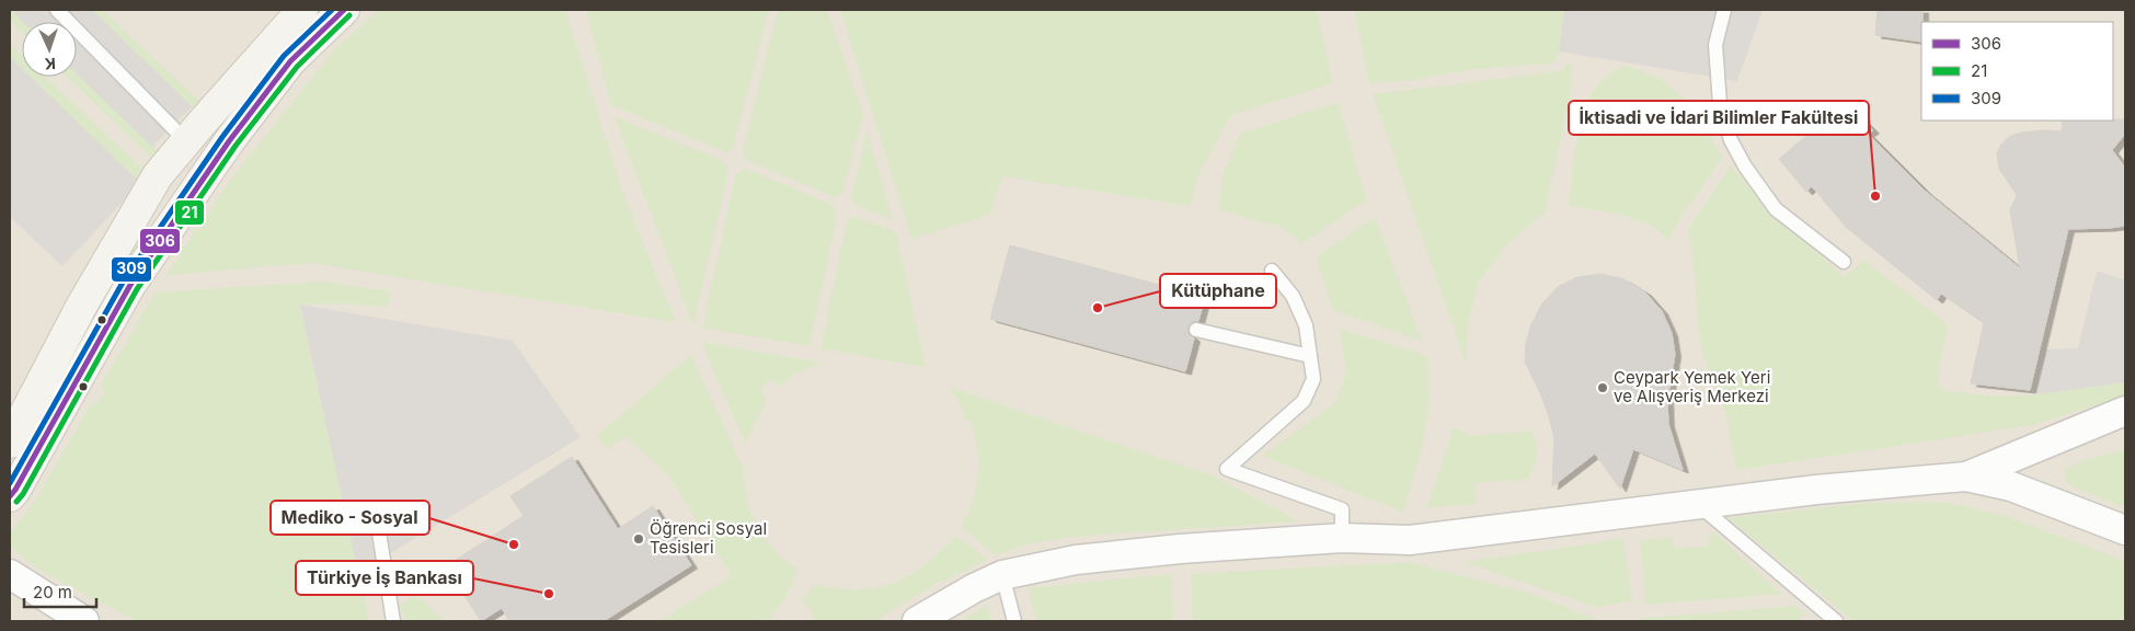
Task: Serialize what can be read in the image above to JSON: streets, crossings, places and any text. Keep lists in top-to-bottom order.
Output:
{
  "places": [
    "İktisadi ve İdari Bilimler Fakültesi",
    "Kütüphane",
    "Ceypark Yemek Yeri ve Alışveriş Merkezi",
    "Öğrenci Sosyal Tesisleri",
    "Mediko - Sosyal",
    "Türkiye İş Bankası"
  ],
  "lines": ["transit line 306", "transit line 309", "transit line 21"],
  "legend": ["306", "21", "309"],
  "scale_bar": "20 m",
  "north": "bottom"
}
